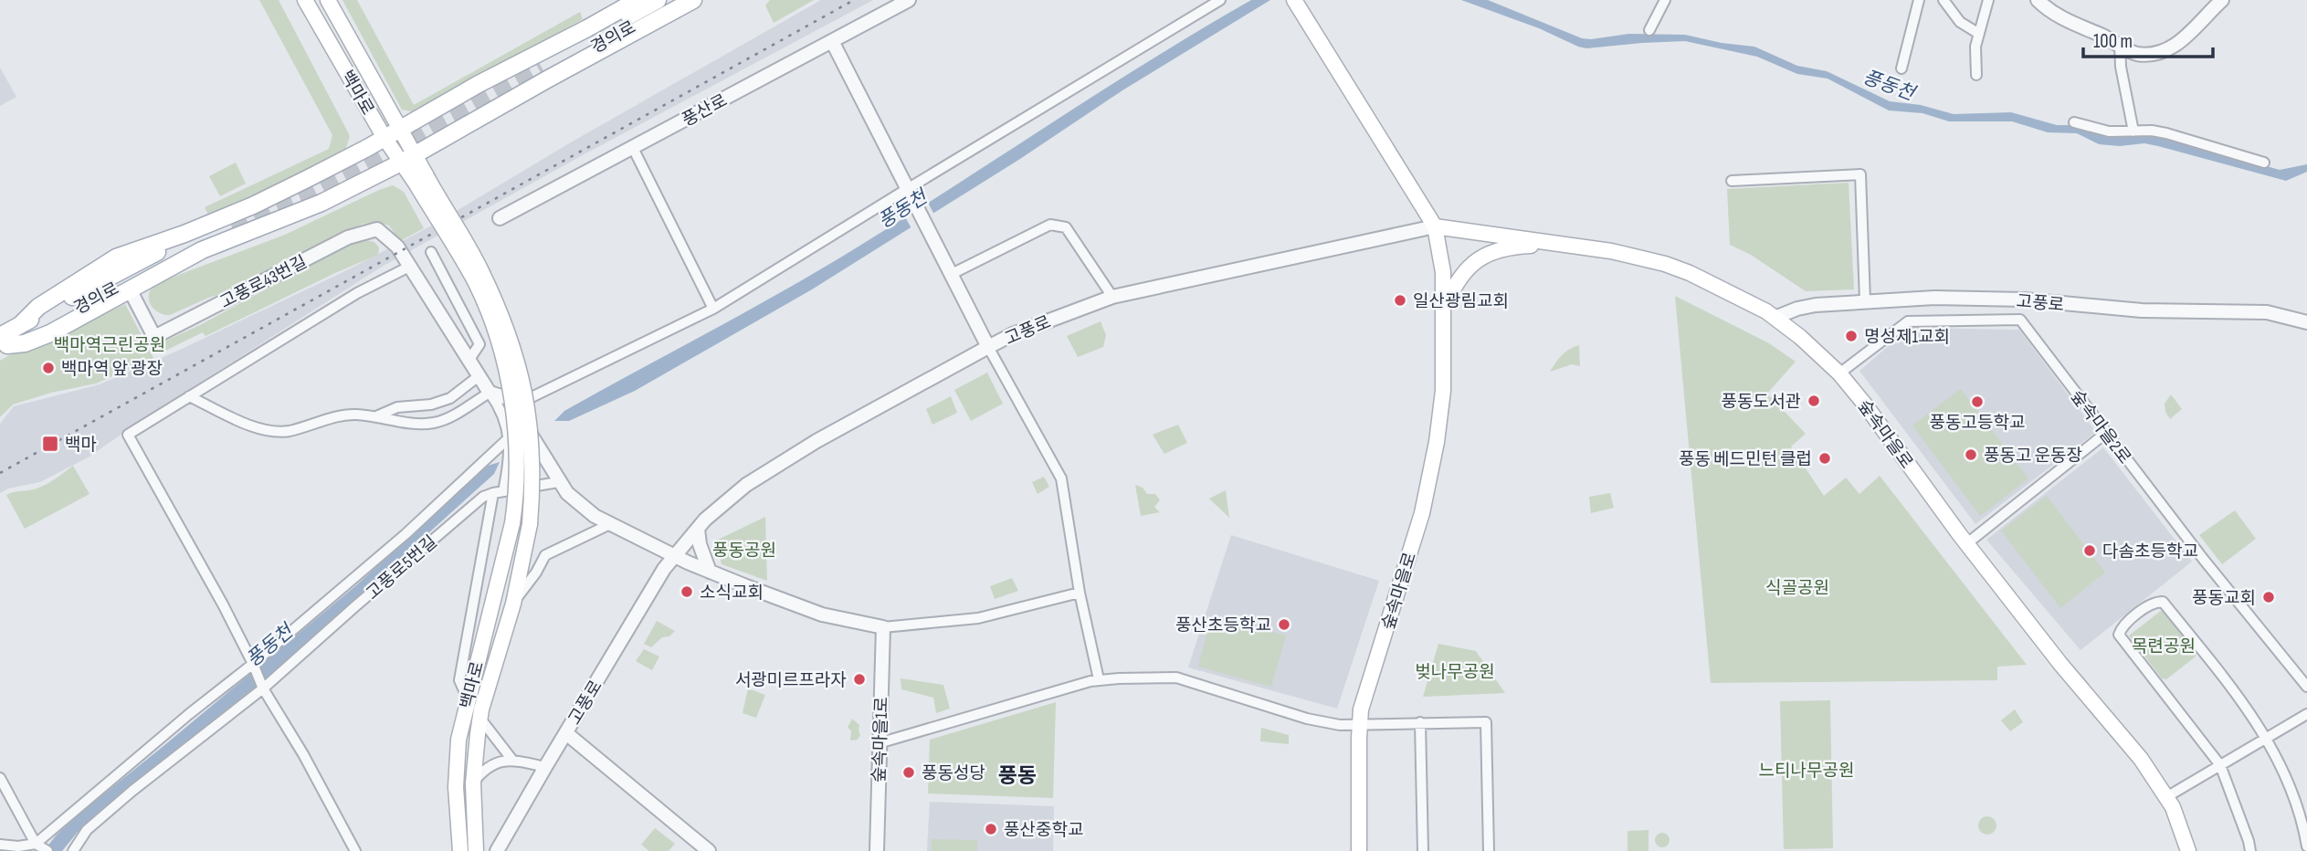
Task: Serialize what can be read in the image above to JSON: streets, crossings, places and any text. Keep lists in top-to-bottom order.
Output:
{
  "streets": {
    "main road": ["경의로", "백마로", "숲속마을로"],
    "street": [
      "풍산로",
      "고풍로43번길",
      "고풍로",
      "숲속마을2로",
      "고풍로5번길",
      "숲속마을1로"
    ]
  },
  "crossings": [
    ["고풍로", "숲속마을로"],
    ["숲속마을2로", "숲속마을로"]
  ],
  "districts": ["풍동"],
  "water": ["풍동천"],
  "parks": [
    "백마역근린공원",
    "풍동공원",
    "식골공원",
    "목련공원",
    "벚나무공원",
    "느티나무공원"
  ],
  "places": {
    "other": [
      "일산광림교회",
      "명성제1교회",
      "백마역 앞 광장",
      "풍동도서관",
      "풍동고등학교",
      "풍동고 운동장",
      "풍동 베드민턴 클럽",
      "다솜초등학교",
      "소식교회",
      "풍동교회",
      "풍산초등학교",
      "서광미르프라자",
      "풍동성당",
      "풍산중학교"
    ],
    "transit": ["백마"]
  },
  "scale_bar": "100 m"
}
